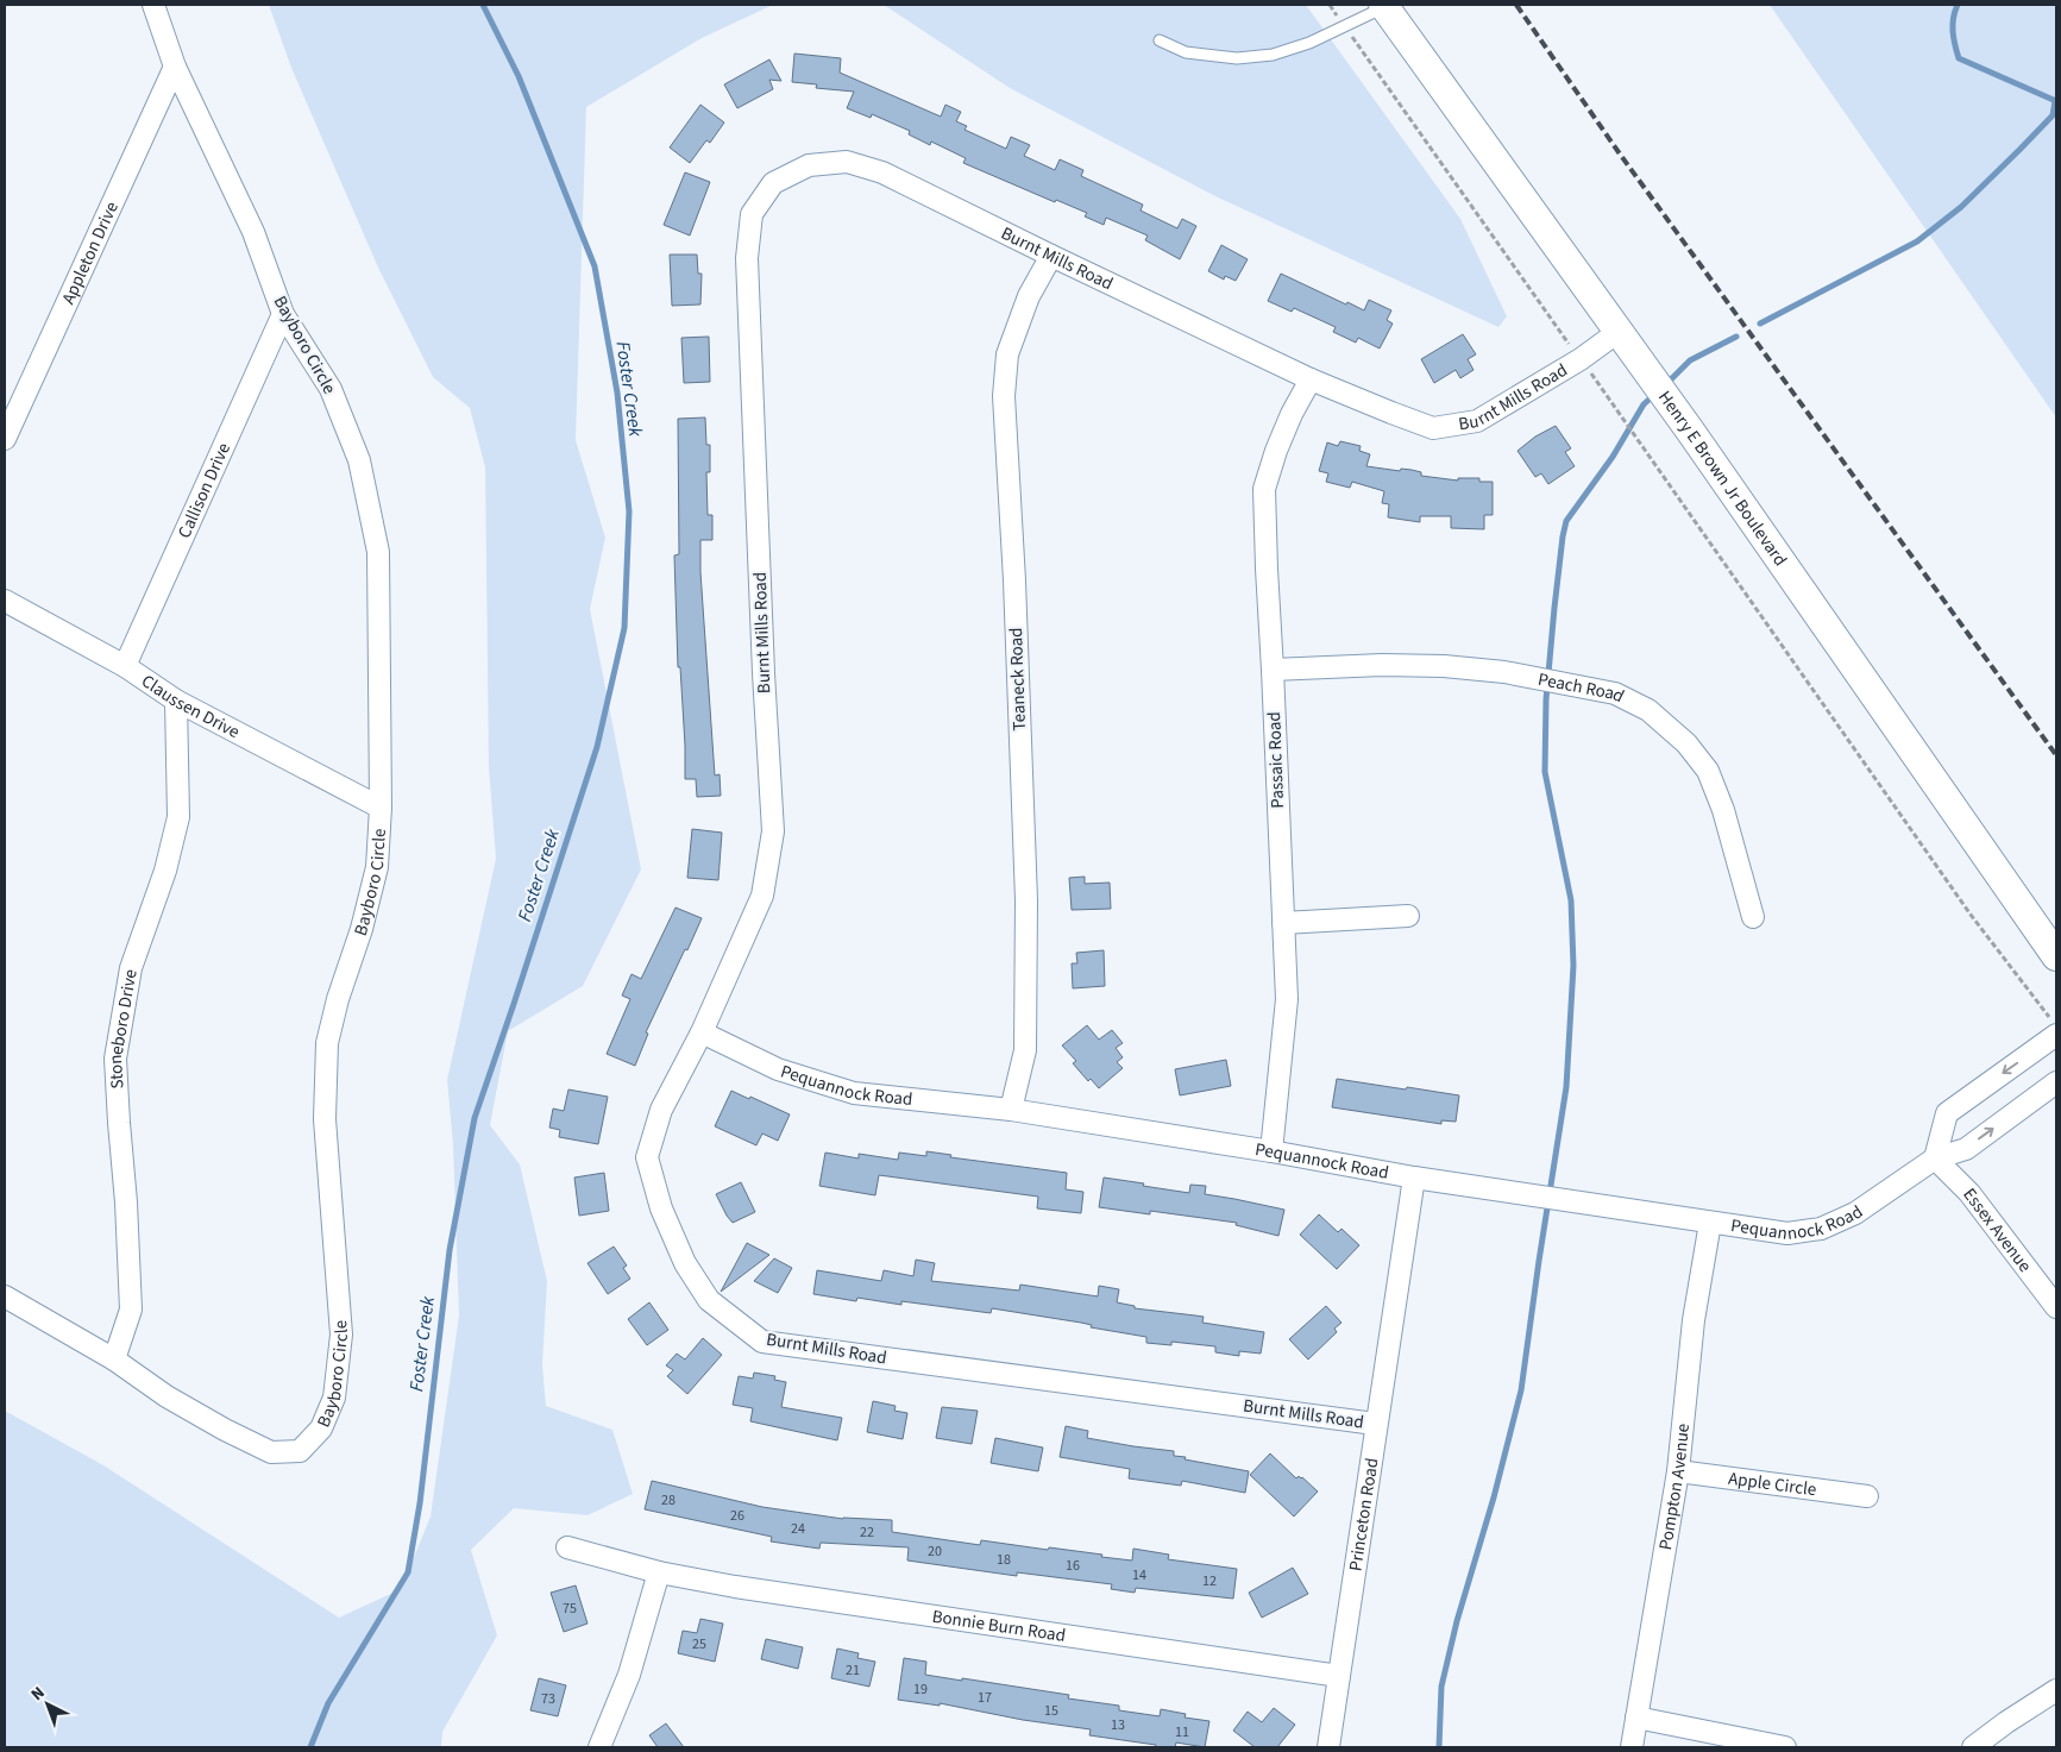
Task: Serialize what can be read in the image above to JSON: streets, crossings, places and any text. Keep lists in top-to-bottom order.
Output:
{
  "streets": {
    "main road": ["Henry E Brown Jr Boulevard"],
    "street": [
      "Appleton Drive",
      "Burnt Mills Road",
      "Bayboro Circle",
      "Callison Drive",
      "Teaneck Road",
      "Peach Road",
      "Claussen Drive",
      "Passaic Road",
      "Stoneboro Drive",
      "Pequannock Road",
      "Essex Avenue",
      "Apple Circle",
      "Pompton Avenue",
      "Princeton Road",
      "Bonnie Burn Road"
    ]
  },
  "crossings": [
    ["Appleton Drive", "Bayboro Circle"],
    ["Burnt Mills Road", "Henry E Brown Jr Boulevard"],
    ["Burnt Mills Road", "Teaneck Road"],
    ["Burnt Mills Road", "Passaic Road"],
    ["Burnt Mills Road", "Pequannock Road"],
    ["Burnt Mills Road", "Princeton Road"],
    ["Bayboro Circle", "Callison Drive"],
    ["Bayboro Circle", "Claussen Drive"],
    ["Bayboro Circle", "Stoneboro Drive"],
    ["Callison Drive", "Claussen Drive"],
    ["Teaneck Road", "Pequannock Road"],
    ["Peach Road", "Passaic Road"],
    ["Claussen Drive", "Stoneboro Drive"],
    ["Passaic Road", "Pequannock Road"],
    ["Pequannock Road", "Essex Avenue"],
    ["Pequannock Road", "Pompton Avenue"],
    ["Pequannock Road", "Princeton Road"],
    ["Apple Circle", "Pompton Avenue"],
    ["Princeton Road", "Bonnie Burn Road"]
  ],
  "water": ["Foster Creek"],
  "house_numbers": [
    "28",
    "26",
    "24",
    "22",
    "20",
    "18",
    "16",
    "14",
    "12",
    "75",
    "25",
    "21",
    "19",
    "17",
    "73",
    "15",
    "13",
    "11"
  ],
  "north": "top left"
}
